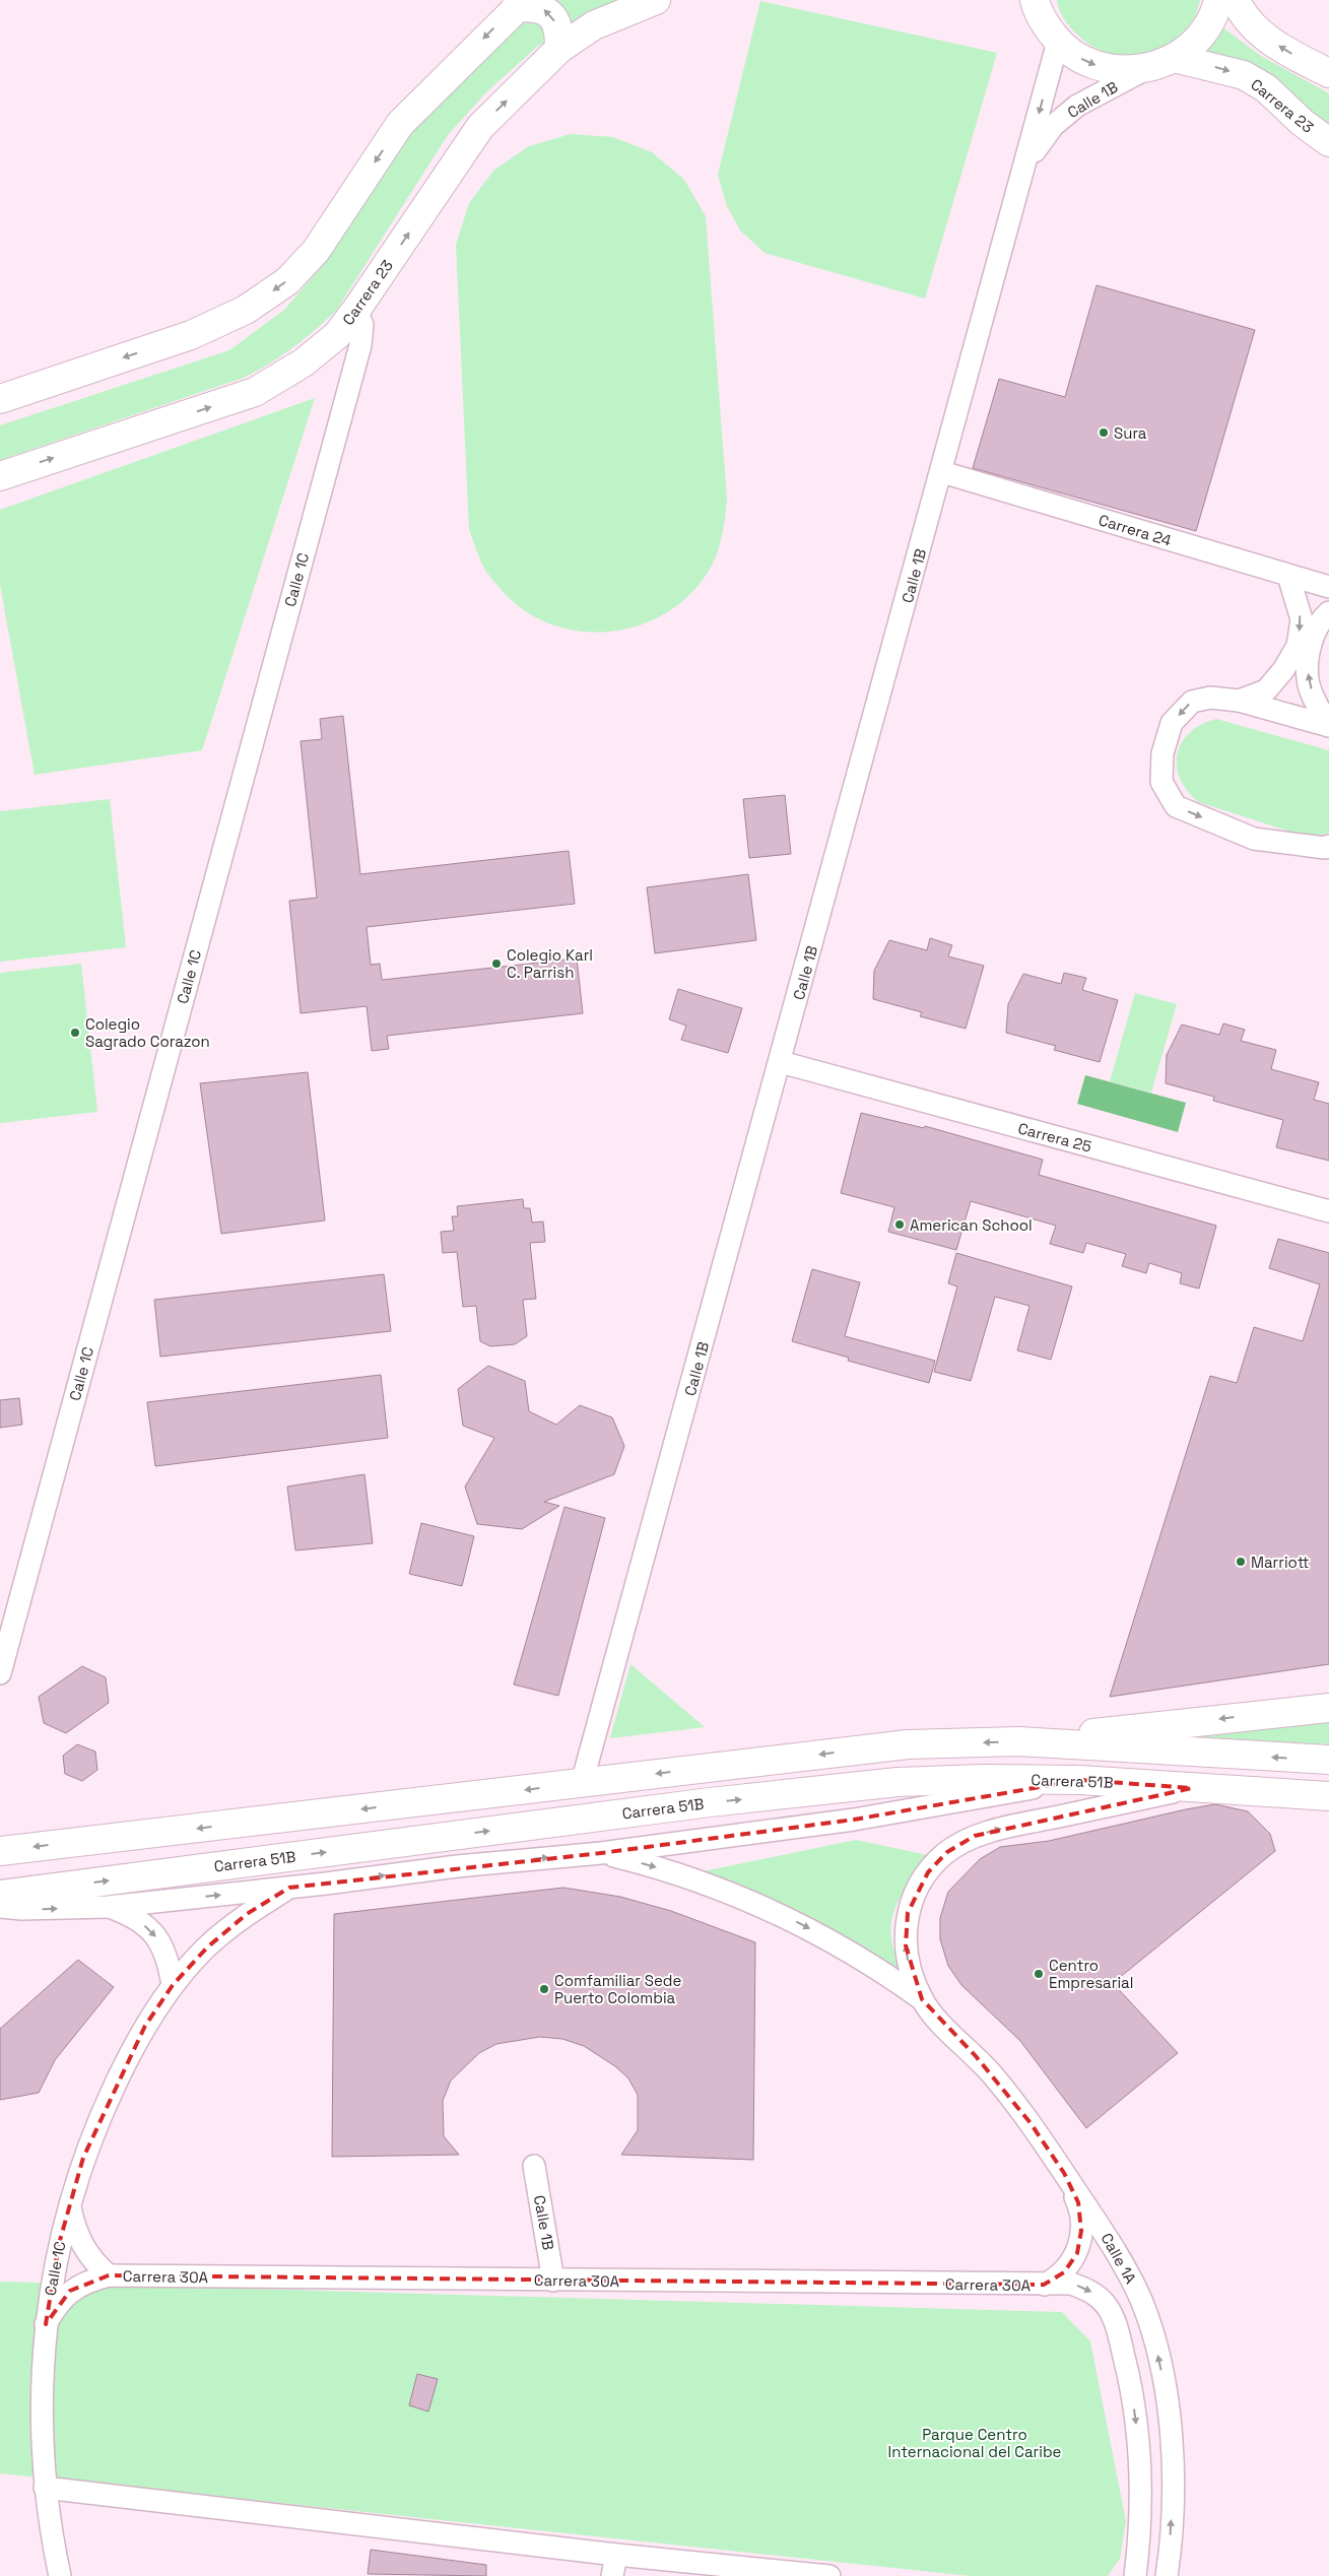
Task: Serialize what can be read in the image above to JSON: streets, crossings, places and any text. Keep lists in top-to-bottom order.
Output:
{
  "streets": {
    "main road": ["Carrera 23", "Carrera 51B"],
    "street": [
      "Calle 1B",
      "Carrera 24",
      "Calle 1C",
      "Carrera 25",
      "Calle 1A",
      "Carrera 30A"
    ]
  },
  "crossings": [
    ["Calle 1B", "Carrera 24"],
    ["Calle 1B", "Carrera 25"],
    ["Calle 1B", "Carrera 30A"],
    ["Carrera 23", "Calle 1C"],
    ["Calle 1C", "Carrera 30A"],
    ["Calle 1A", "Carrera 30A"]
  ],
  "one_way": ["Calle 1A"],
  "parks": ["Parque Centro Internacional del Caribe"],
  "places": [
    "Sura",
    "Colegio Karl C. Parrish",
    "Colegio Sagrado Corazon",
    "American School",
    "Marriott",
    "Centro Empresarial",
    "Comfamiliar Sede Puerto Colombia"
  ]
}
